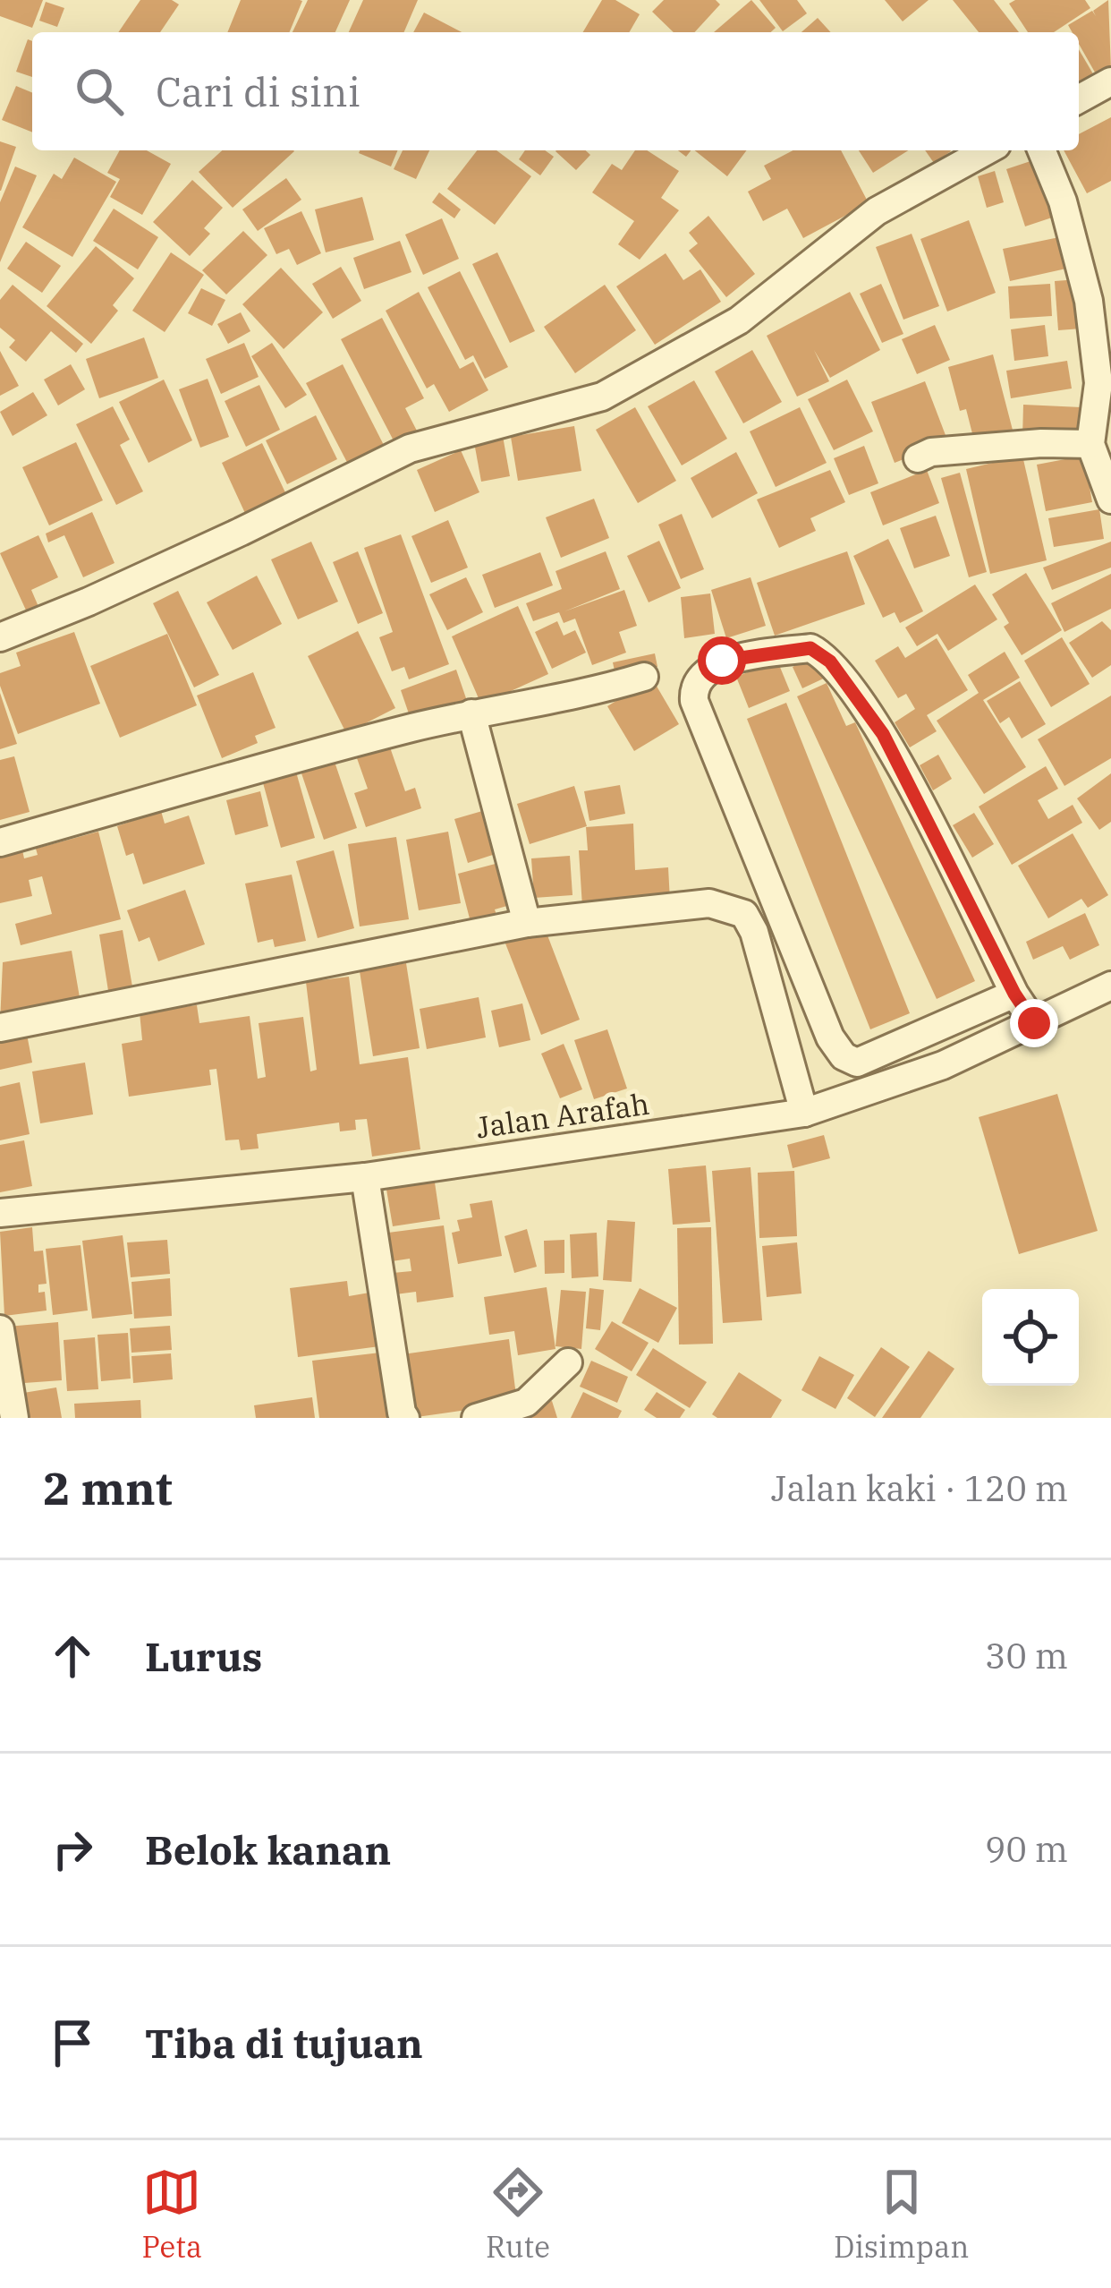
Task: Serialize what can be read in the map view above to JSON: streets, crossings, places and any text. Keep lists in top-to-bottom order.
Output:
{
  "streets": {
    "street": ["Jalan Arafah"]
  },
  "page": {
    "search": "Cari di sini",
    "heading": ["2 mnt", "Jalan kaki · 120 m"],
    "list": [
      ["Lurus", "30 m"],
      ["Belok kanan", "90 m"],
      "Tiba di tujuan"
    ],
    "nav": ["Peta", "Rute", "Disimpan"]
  }
}
